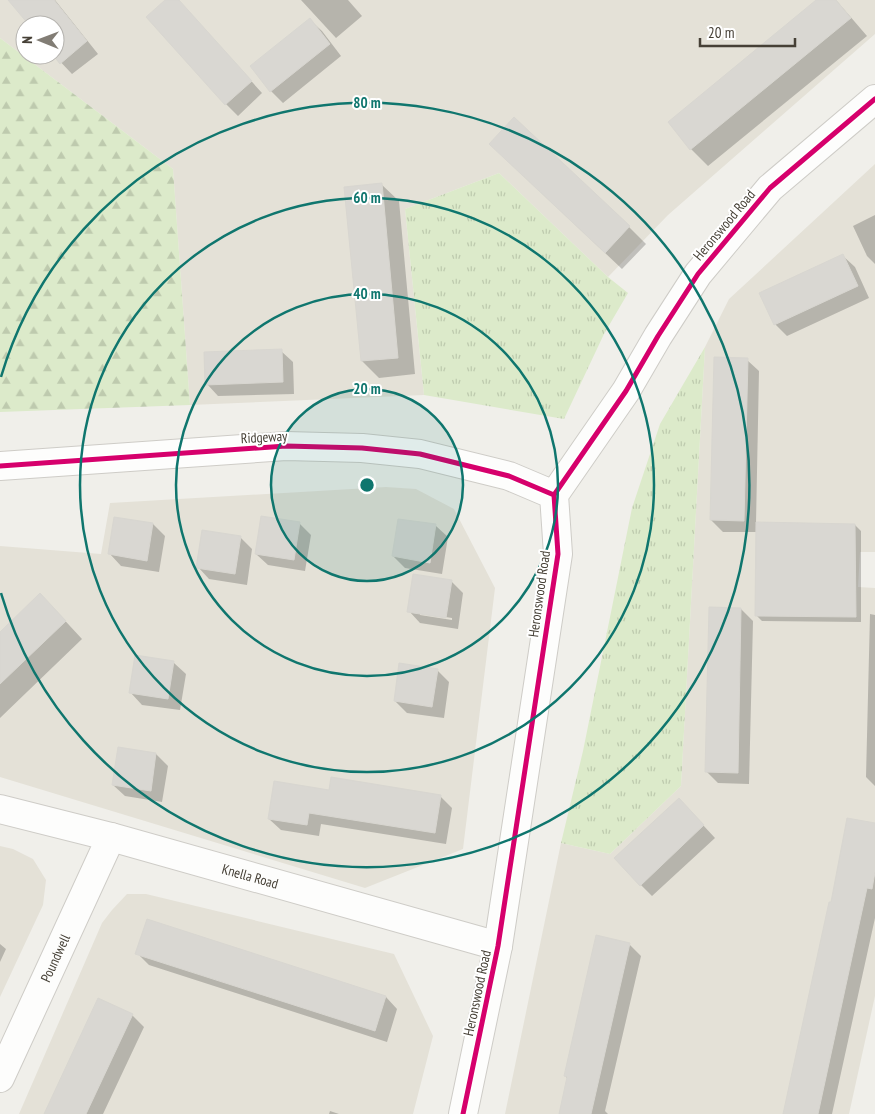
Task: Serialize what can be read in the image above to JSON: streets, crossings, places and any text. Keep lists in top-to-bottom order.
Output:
{
  "streets": {
    "street": [
      "Heronswood Road",
      "Ridgeway",
      "Knella Road",
      "Poundwell"
    ]
  },
  "crossings": [
    ["Heronswood Road", "Ridgeway"],
    ["Heronswood Road", "Knella Road"],
    ["Knella Road", "Poundwell"]
  ],
  "scale_bar": "20 m",
  "north": "left",
  "rings": [
    "80 m",
    "60 m",
    "40 m",
    "20 m"
  ]
}
